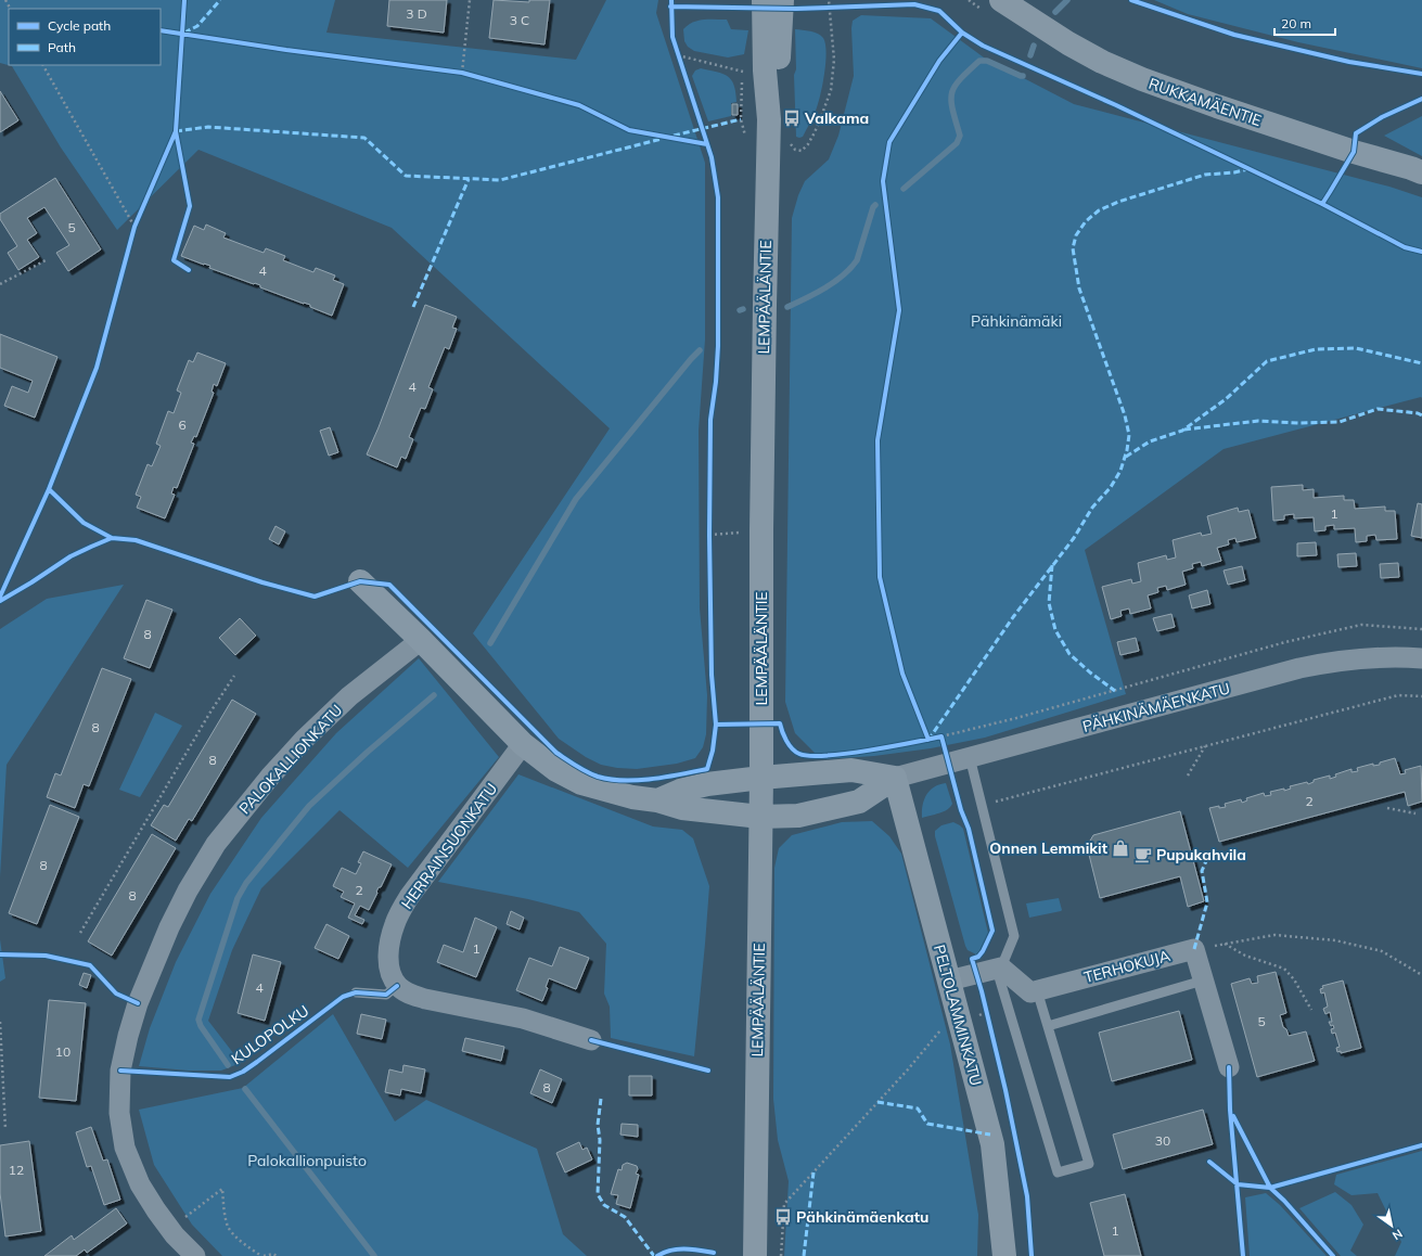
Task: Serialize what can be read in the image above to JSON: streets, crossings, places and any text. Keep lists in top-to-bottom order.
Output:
{
  "streets": {
    "main road": [
      "RUKKAMÄENTIE",
      "LEMPÄÄLÄNTIE",
      "PÄHKINÄMÄENKATU",
      "PELTOLAMMINKATU"
    ],
    "street": ["PALOKALLIONKATU", "HERRAINSUONKATU", "TERHOKUJA"],
    "cycle path": ["KULOPOLKU"]
  },
  "crossings": [
    ["LEMPÄÄLÄNTIE", "PÄHKINÄMÄENKATU"],
    ["PÄHKINÄMÄENKATU", "PELTOLAMMINKATU"]
  ],
  "parks": ["Pähkinämäki", "Palokallionpuisto"],
  "places": {
    "bus stop": ["Valkama", "Pähkinämäenkatu"],
    "shop": ["Onnen Lemmikit"],
    "cafe": ["Pupukahvila"]
  },
  "house_numbers": [
    "3 D",
    "3 C",
    "5",
    "4",
    "4",
    "6",
    "1",
    "8",
    "8",
    "8",
    "2",
    "8",
    "2",
    "8",
    "1",
    "4",
    "5",
    "10",
    "8",
    "30",
    "12",
    "1"
  ],
  "legend": ["Cycle path", "Path"],
  "scale_bar": "20 m",
  "north": "bottom right"
}
